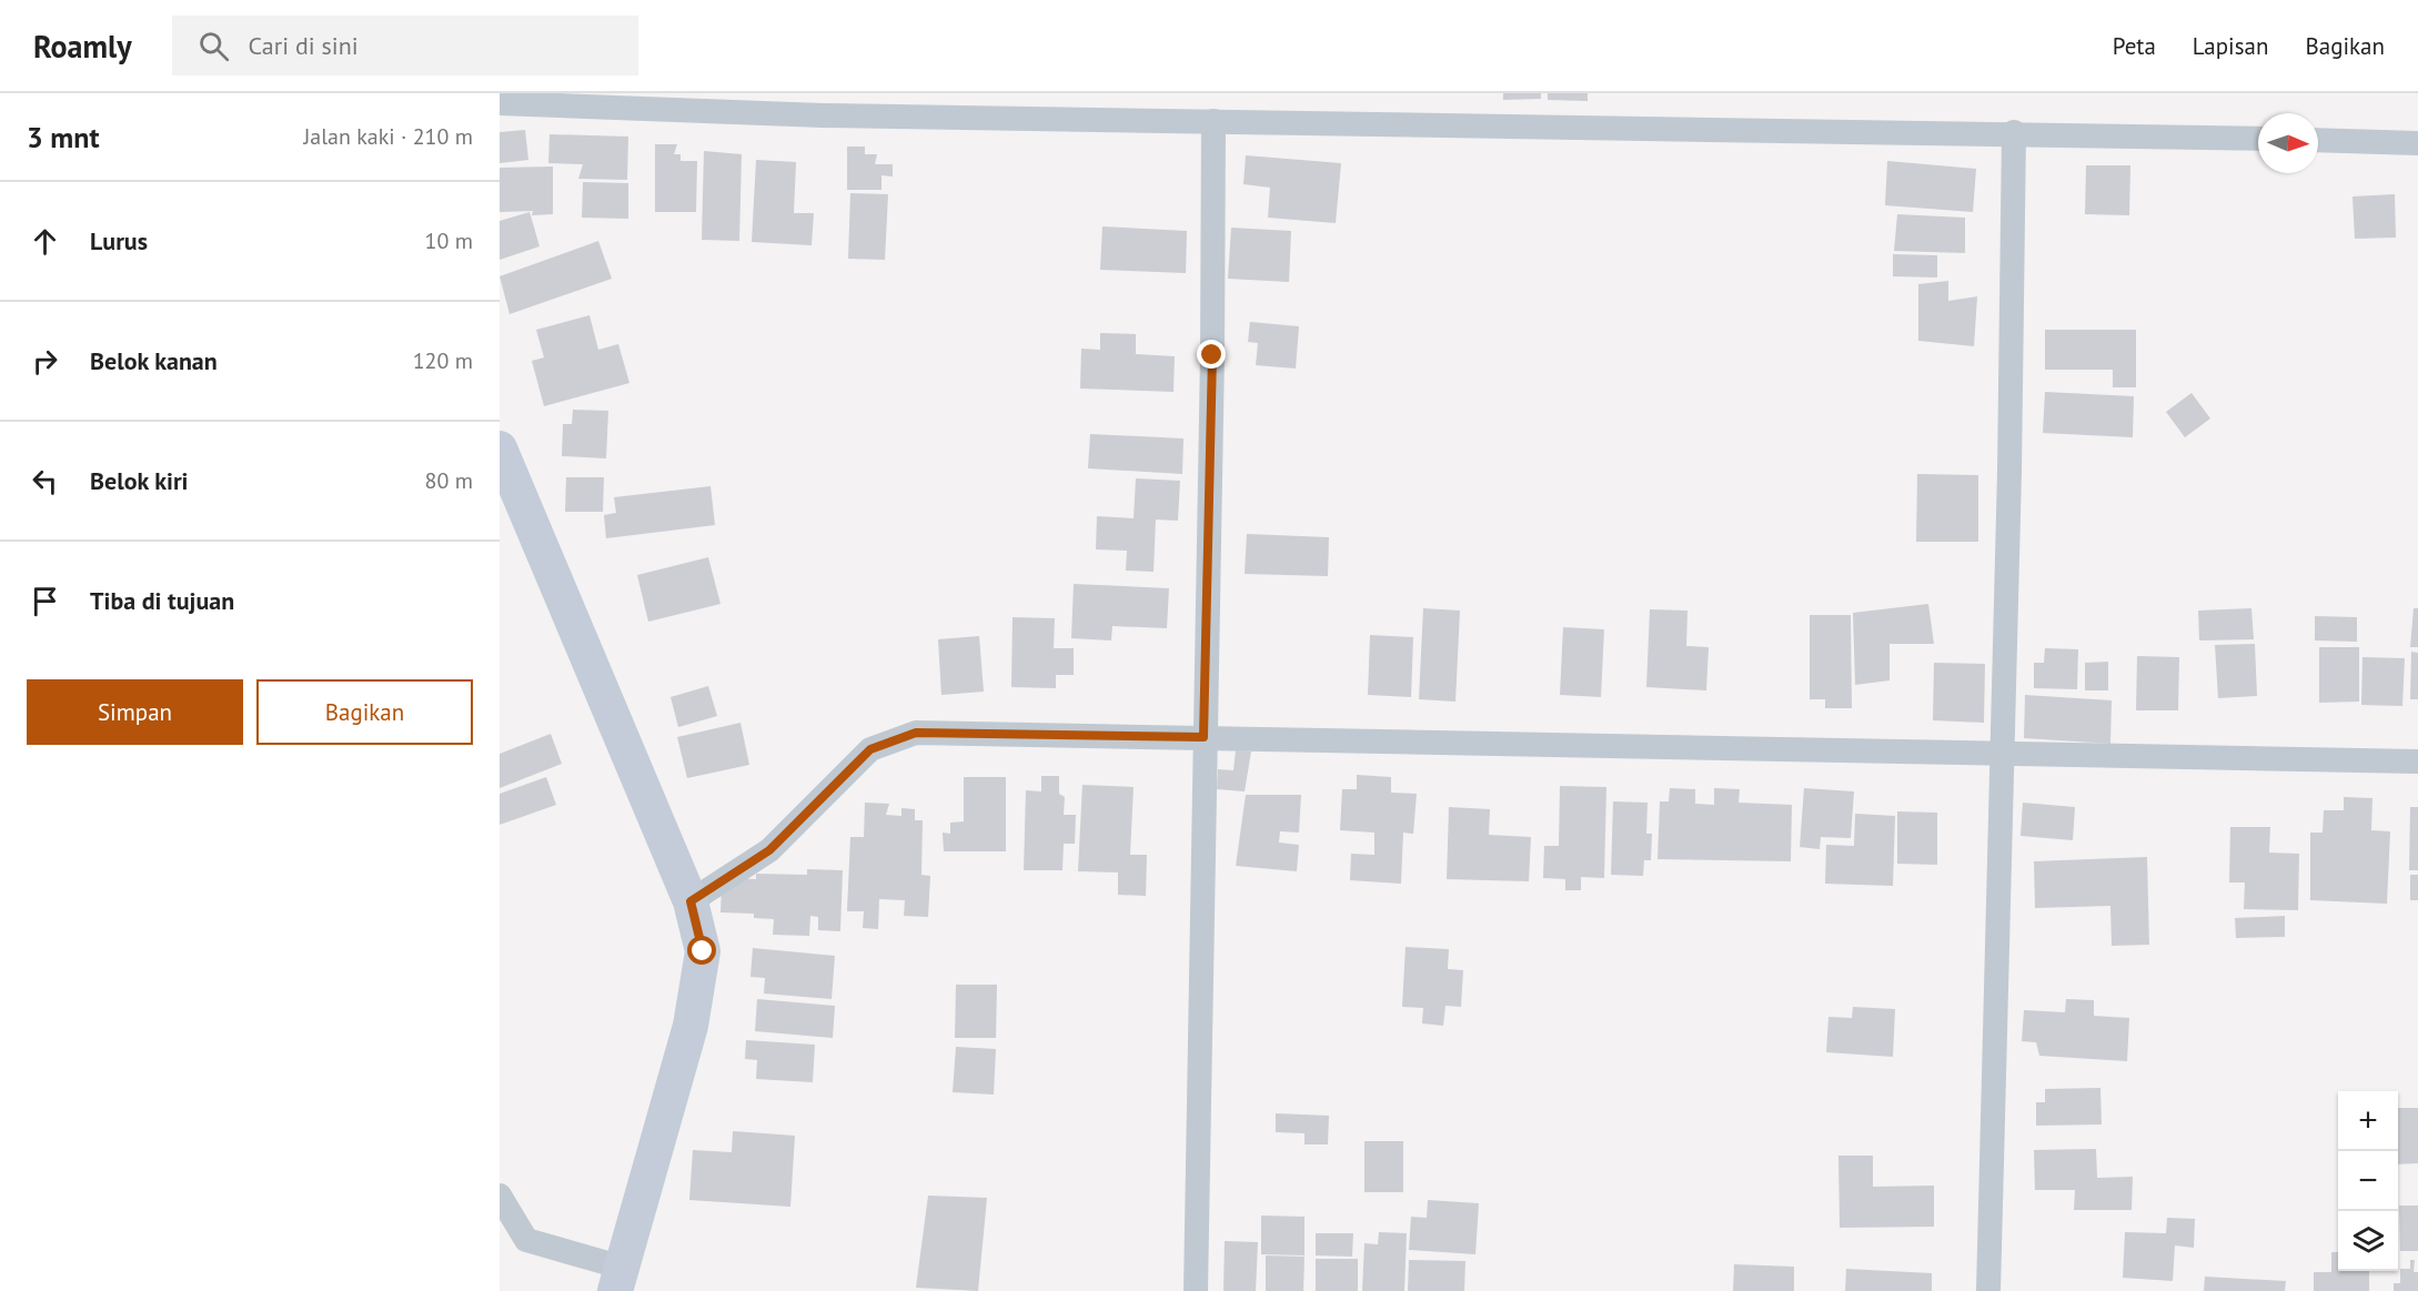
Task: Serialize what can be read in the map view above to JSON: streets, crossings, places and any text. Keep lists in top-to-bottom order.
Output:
{
  "north": "right",
  "page": {
    "header": "Roamly",
    "search": "Cari di sini",
    "nav": ["Peta", "Lapisan", "Bagikan"],
    "heading": ["3 mnt", "Jalan kaki · 210 m"],
    "list": [
      ["Lurus", "10 m"],
      ["Belok kanan", "120 m"],
      ["Belok kiri", "80 m"],
      "Tiba di tujuan"
    ],
    "buttons": ["Simpan", "Bagikan"],
    "map_buttons": ["+", "−"]
  }
}
